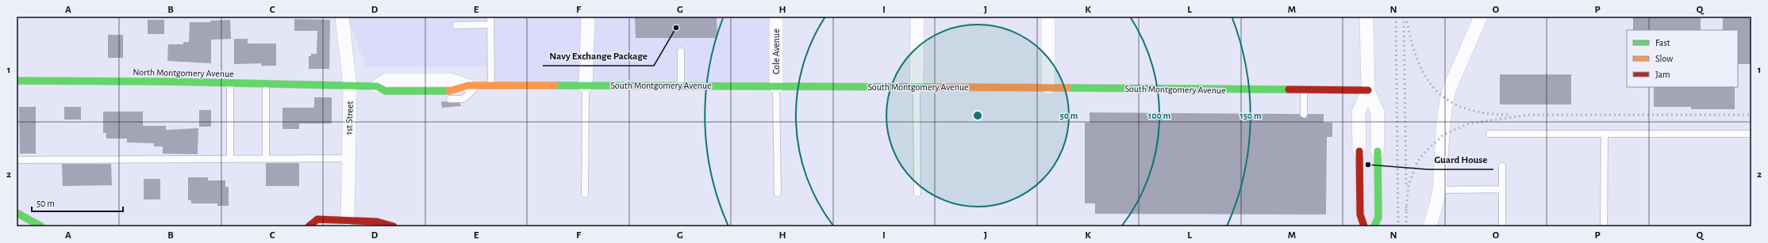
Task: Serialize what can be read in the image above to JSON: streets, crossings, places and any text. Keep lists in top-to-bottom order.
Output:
{
  "streets": {
    "main road": ["North Montgomery Avenue", "South Montgomery Avenue"],
    "street": ["Cole Avenue", "1st Street"]
  },
  "crossings": [
    ["Cole Avenue", "South Montgomery Avenue"],
    ["North Montgomery Avenue", "South Montgomery Avenue"],
    ["North Montgomery Avenue", "1st Street"],
    ["South Montgomery Avenue", "1st Street"]
  ],
  "places": ["Navy Exchange Package", "Guard House"],
  "legend": ["Fast", "Slow", "Jam"],
  "scale_bar": "50 m",
  "grid": {
    "columns": [
      "A",
      "B",
      "C",
      "D",
      "E",
      "F",
      "G",
      "H",
      "I",
      "J",
      "K",
      "L",
      "M",
      "N",
      "O",
      "P",
      "Q"
    ],
    "rows": ["1", "2"]
  },
  "rings": ["50 m", "100 m", "150 m"]
}
